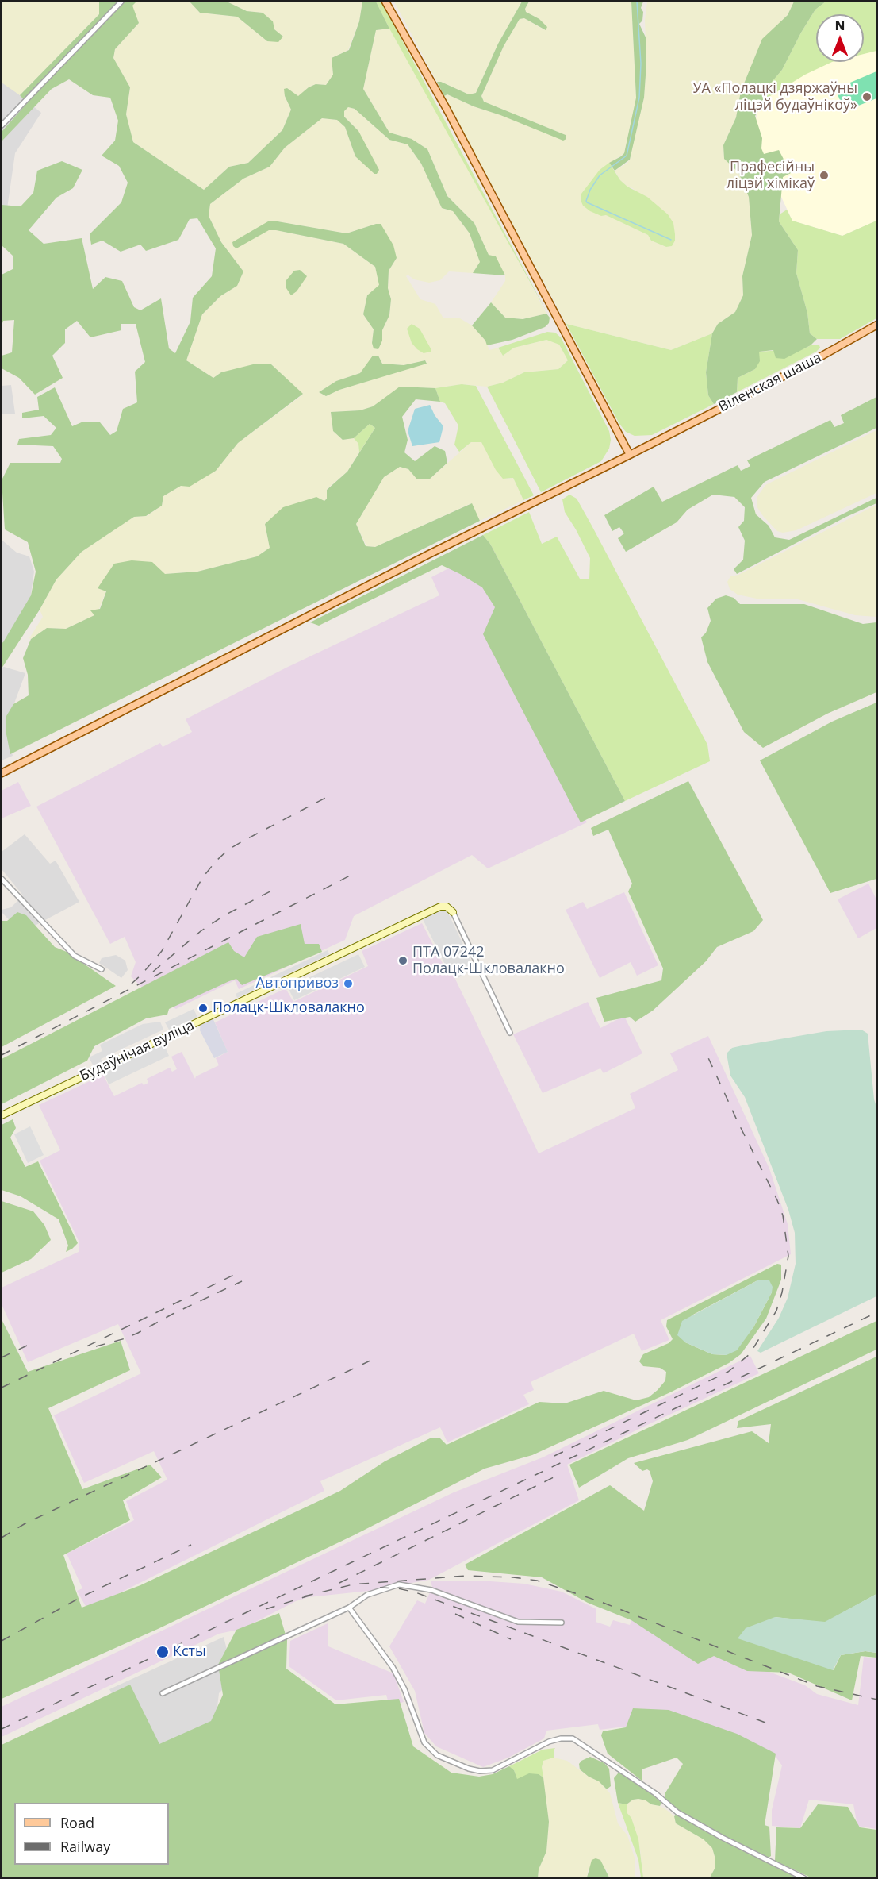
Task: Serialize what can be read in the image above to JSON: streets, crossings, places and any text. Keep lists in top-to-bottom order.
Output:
{
  "streets": {
    "main road": ["Віленская шаша"],
    "street": ["Будаўнічая вуліца"]
  },
  "places": [
    "УА «Полацкі дзяржаўны ліцэй будаўнікоў»",
    "Прафесійны ліцэй хімікаў",
    "ПТА 07242 Полацк-Шкловалакно",
    "Автопривоз",
    "Полацк-Шкловалакно",
    "Ксты"
  ],
  "legend": ["Road", "Railway"],
  "north": "top"
}
